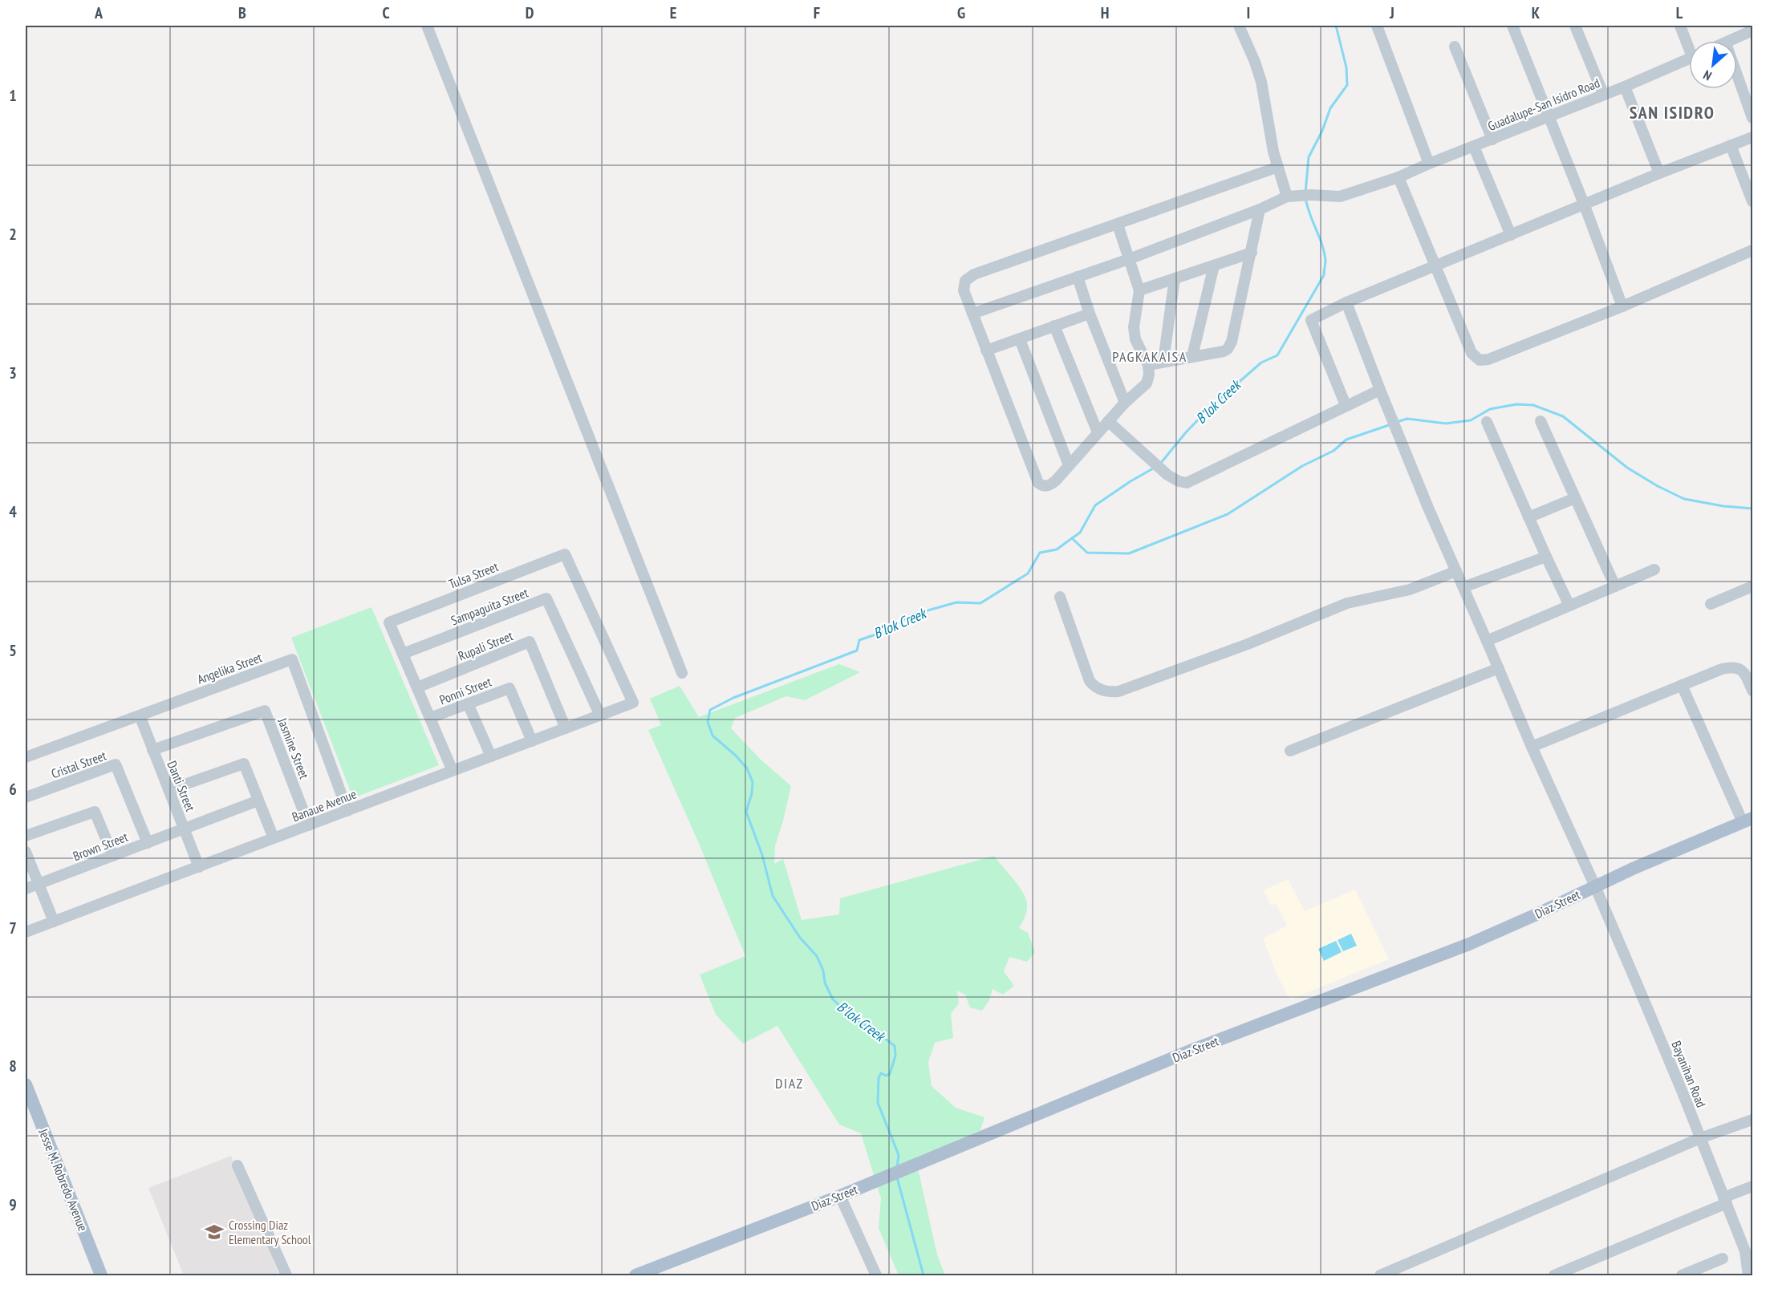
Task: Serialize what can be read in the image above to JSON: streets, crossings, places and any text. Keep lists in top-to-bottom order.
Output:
{
  "streets": {
    "main road": ["Diaz Street", "Jesse M. Robredo Avenue"],
    "street": [
      "Guadalupe-San Isidro Road",
      "Tulsa Street",
      "Sampaguita Street",
      "Rupali Street",
      "Angelika Street",
      "Ponni Street",
      "Jasmine Street",
      "Cristal Street",
      "Danti Street",
      "Banaue Avenue",
      "Brown Street",
      "Bayanihan Road"
    ]
  },
  "crossings": [
    ["Tulsa Street", "Sampaguita Street"],
    ["Tulsa Street", "Rupali Street"],
    ["Tulsa Street", "Ponni Street"],
    ["Tulsa Street", "Banaue Avenue"],
    ["Sampaguita Street", "Banaue Avenue"],
    ["Rupali Street", "Banaue Avenue"],
    ["Angelika Street", "Danti Street"],
    ["Angelika Street", "Banaue Avenue"],
    ["Ponni Street", "Banaue Avenue"],
    ["Jasmine Street", "Danti Street"],
    ["Jasmine Street", "Banaue Avenue"],
    ["Cristal Street", "Brown Street"],
    ["Danti Street", "Banaue Avenue"],
    ["Danti Street", "Brown Street"],
    ["Diaz Street", "Bayanihan Road"]
  ],
  "districts": ["SAN ISIDRO", "PAGKAKAISA", "DIAZ"],
  "water": ["B'lok Creek"],
  "places": {
    "school or university": ["Crossing Diaz Elementary School"]
  },
  "north": "bottom left",
  "grid": {
    "columns": [
      "A",
      "B",
      "C",
      "D",
      "E",
      "F",
      "G",
      "H",
      "I",
      "J",
      "K",
      "L"
    ],
    "rows": [
      "1",
      "2",
      "3",
      "4",
      "5",
      "6",
      "7",
      "8",
      "9"
    ]
  }
}
